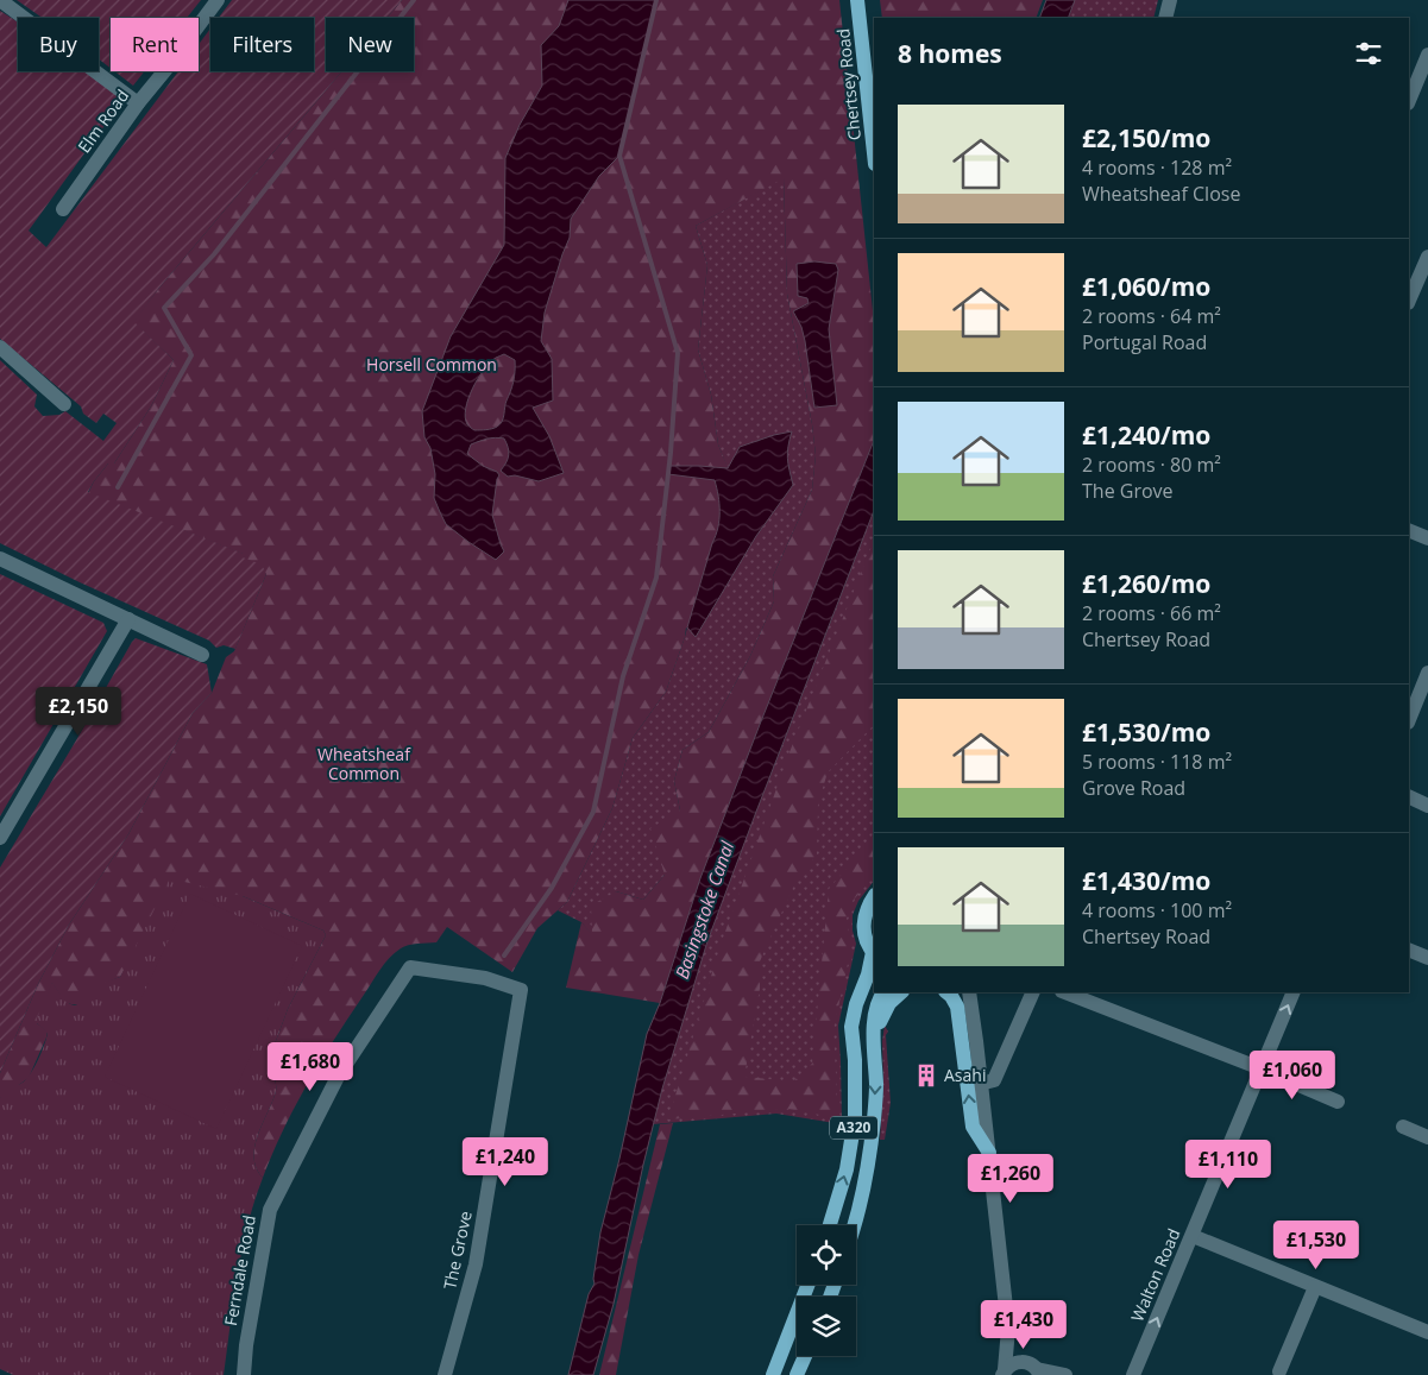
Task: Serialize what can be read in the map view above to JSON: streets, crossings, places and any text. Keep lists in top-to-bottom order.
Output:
{
  "streets": {
    "main road": ["Chertsey Road", "A320"],
    "street": [
      "Elm Road",
      "The Grove",
      "Ferndale Road",
      "Walton Road"
    ]
  },
  "crossings": [
    ["The Grove", "Ferndale Road"]
  ],
  "water": ["Basingstoke Canal"],
  "parks": ["Horsell Common", "Wheatsheaf Common"],
  "places": {
    "building": ["Asahi"]
  },
  "page": {
    "chip": [
      "Buy",
      "Rent",
      "Filters",
      "New"
    ],
    "heading": "8 homes",
    "list": [
      {
        "name": "£2,150/mo",
        "note": "4 rooms · 128 m² · Wheatsheaf Close"
      },
      {
        "name": "£1,060/mo",
        "note": "2 rooms · 64 m² · Portugal Road"
      },
      {
        "name": "£1,240/mo",
        "note": "2 rooms · 80 m² · The Grove"
      },
      {
        "name": "£1,260/mo",
        "note": "2 rooms · 66 m² · Chertsey Road"
      },
      {
        "name": "£1,530/mo",
        "note": "5 rooms · 118 m² · Grove Road"
      },
      {
        "name": "£1,430/mo",
        "note": "4 rooms · 100 m² · Chertsey Road"
      }
    ],
    "price": [
      "£2,150",
      "£1,680",
      "£1,060",
      "£1,240",
      "£1,110",
      "£1,260",
      "£1,530",
      "£1,430"
    ]
  }
}
